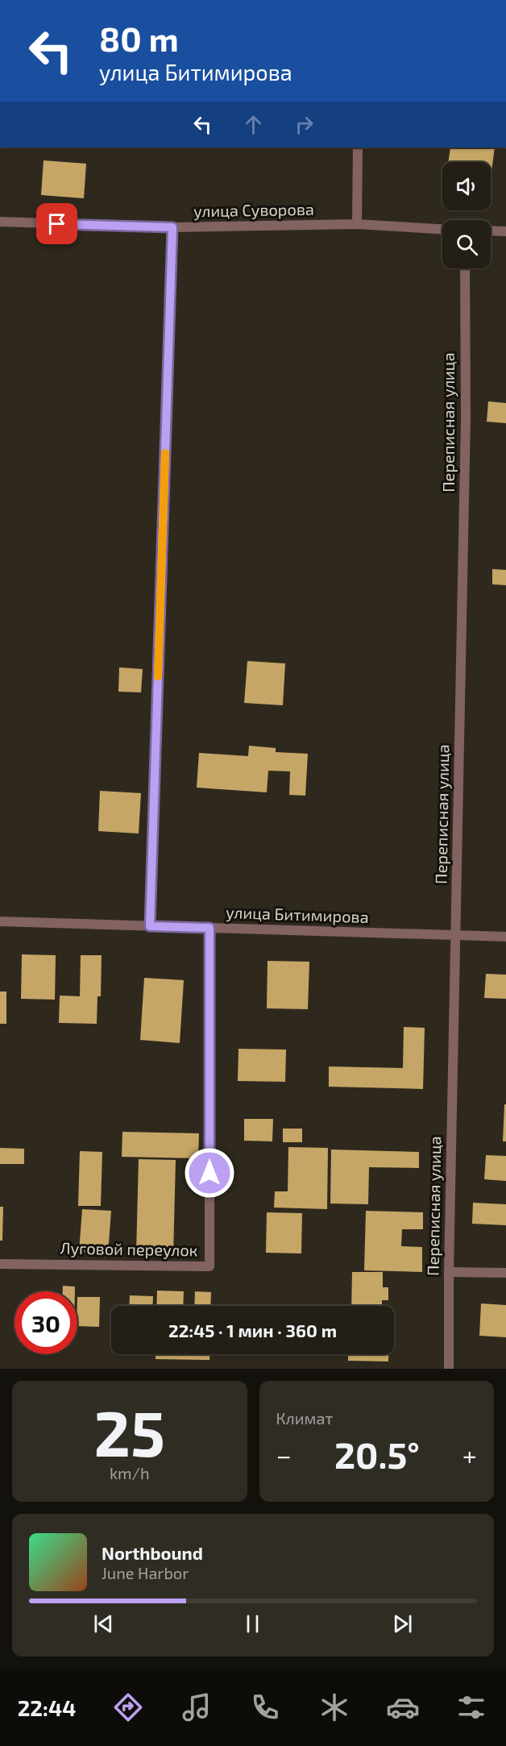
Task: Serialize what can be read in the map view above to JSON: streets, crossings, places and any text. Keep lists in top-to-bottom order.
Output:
{
  "streets": {
    "street": [
      "улица Суворова",
      "Переписная улица",
      "улица Битимирова",
      "Луговой переулок"
    ]
  },
  "crossings": [
    ["Переписная улица", "улица Битимирова"],
    ["улица Битимирова", "Луговой переулок"]
  ],
  "page": {
    "turn": ["80 m", "улица Битимирова"],
    "limit": "30",
    "trip": "22:45 · 1 мин · 360 m",
    "tile": [
      ["25", "km/h"],
      "Климат"
    ],
    "heat": ["−", "20.5°", "+"],
    "song": ["Northbound", "June Harbor"],
    "tabs": "22:44"
  }
}
